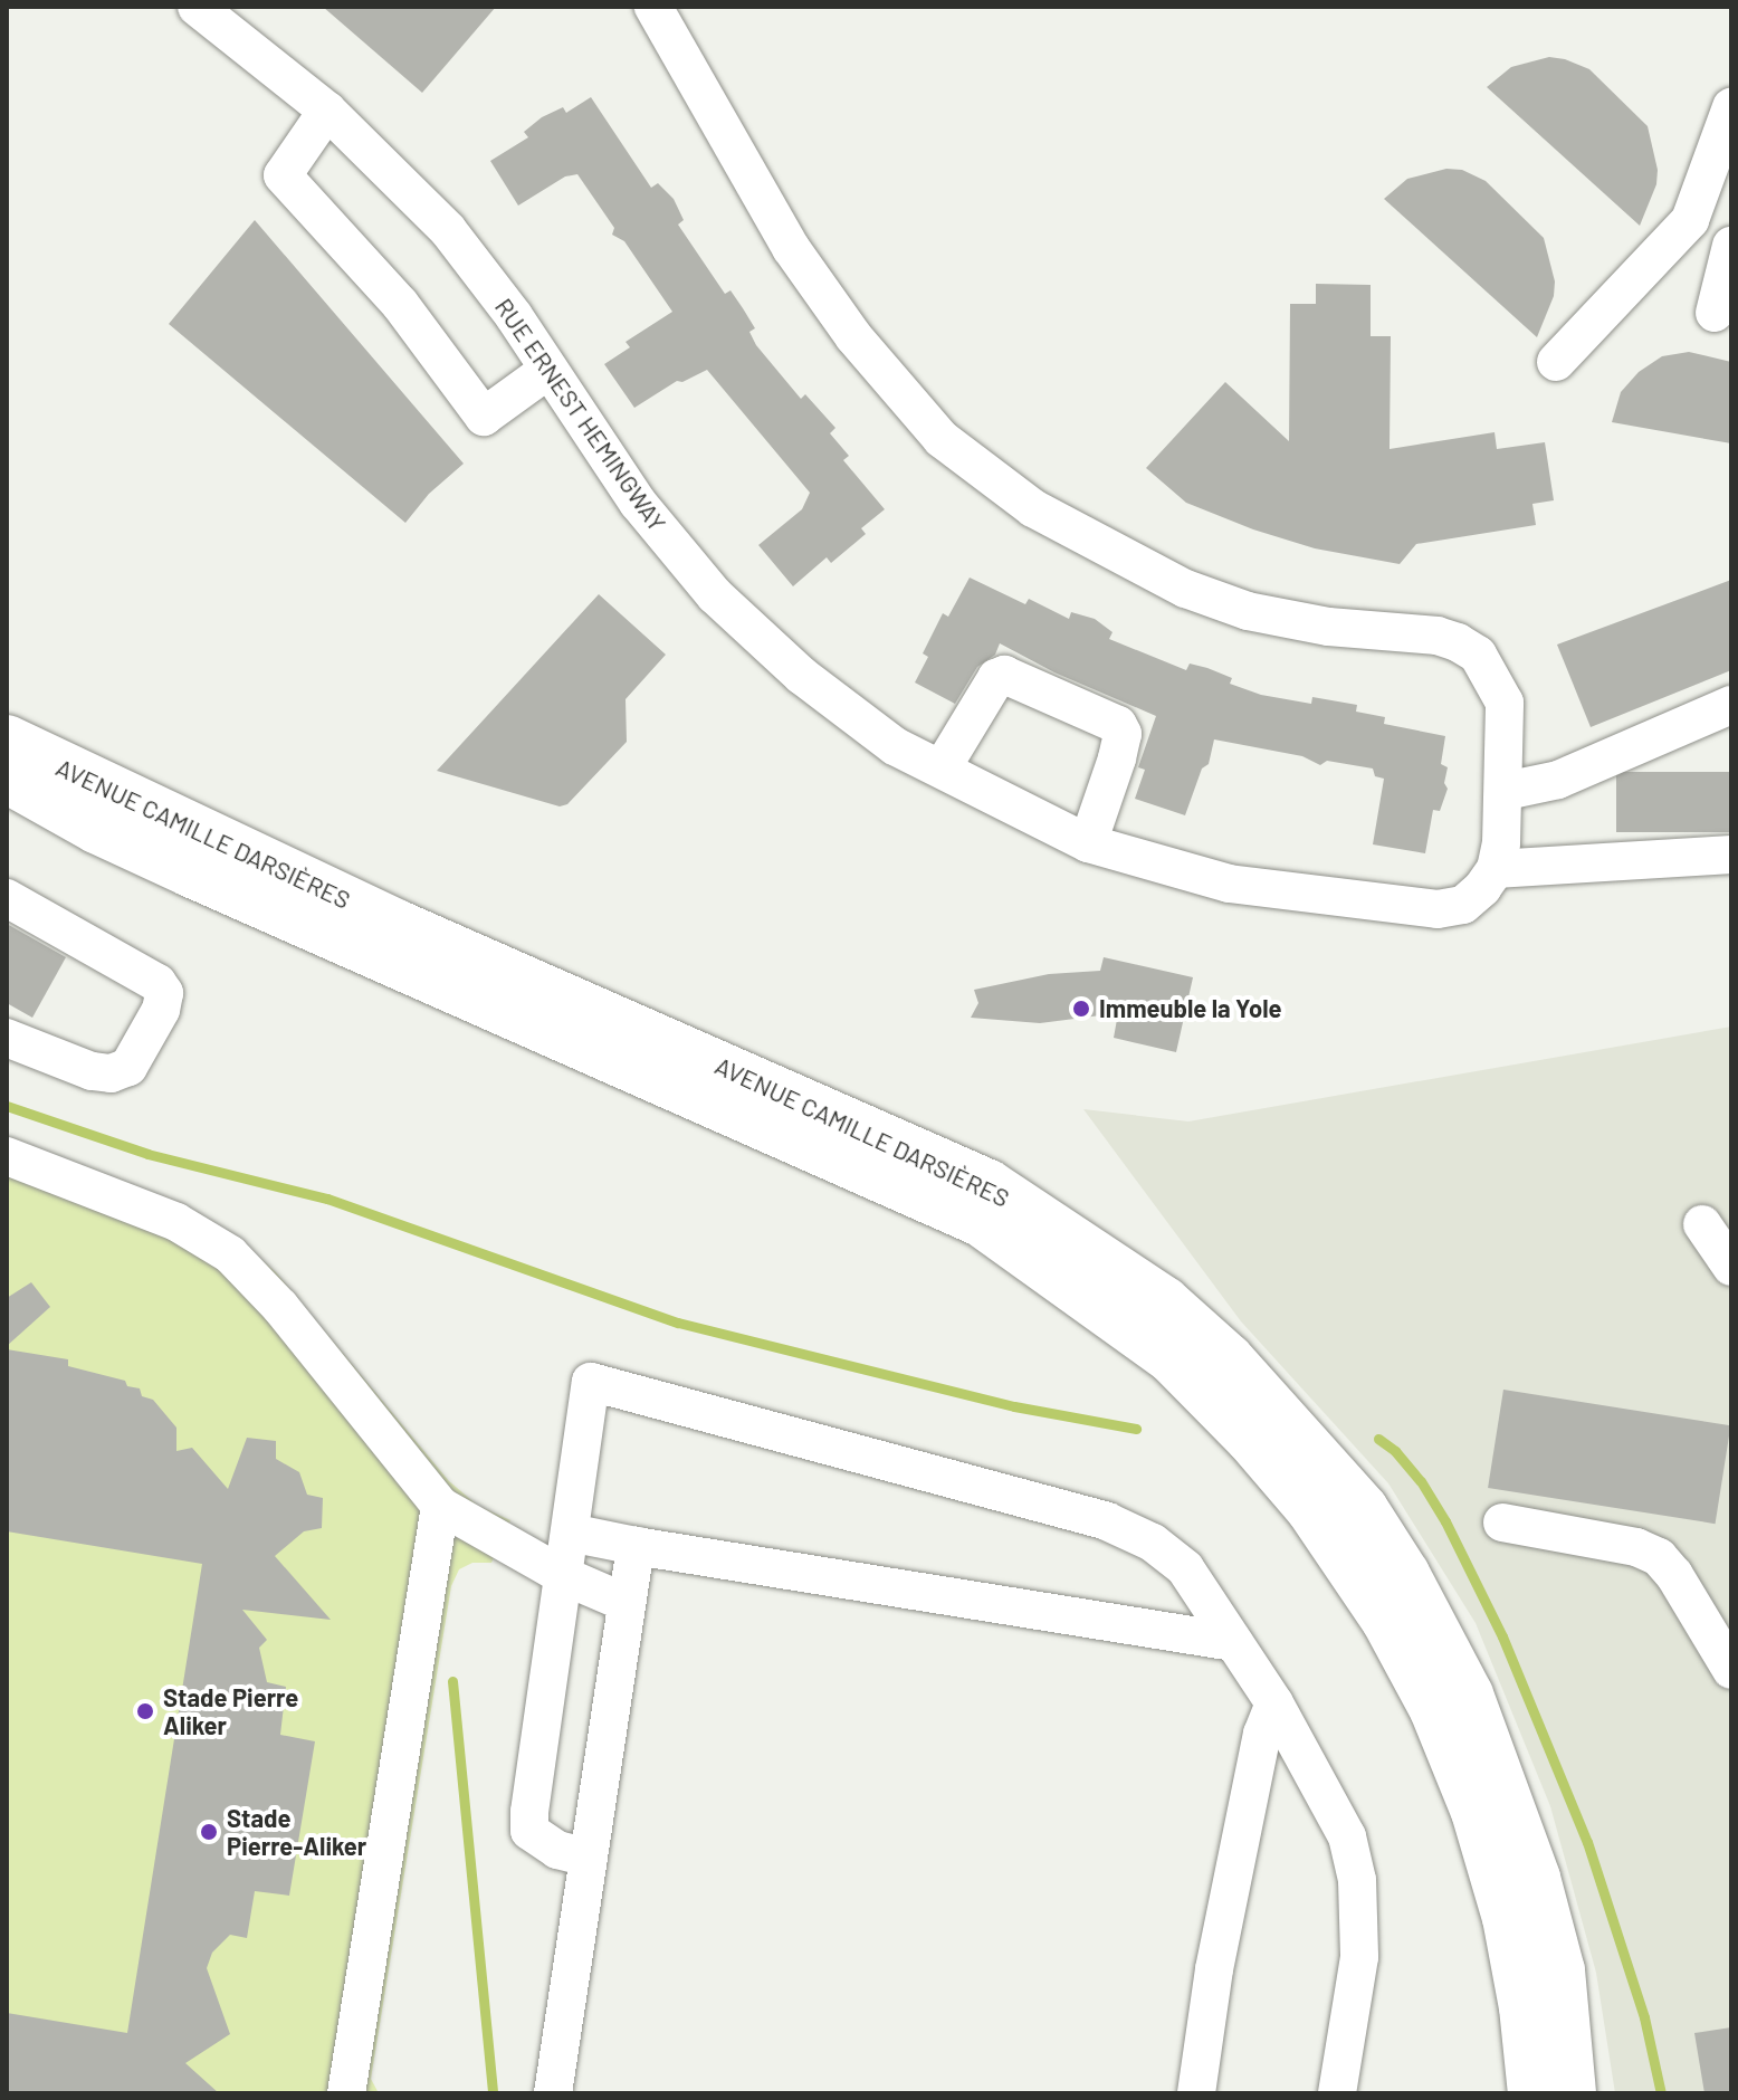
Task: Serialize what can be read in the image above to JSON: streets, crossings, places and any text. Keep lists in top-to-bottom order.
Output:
{
  "streets": {
    "main road": ["AVENUE CAMILLE DARSIÈRES"],
    "street": ["RUE ERNEST HEMINGWAY"]
  },
  "places": ["Immeuble la Yole", "Stade Pierre Aliker", "Stade Pierre-Aliker"]
}
